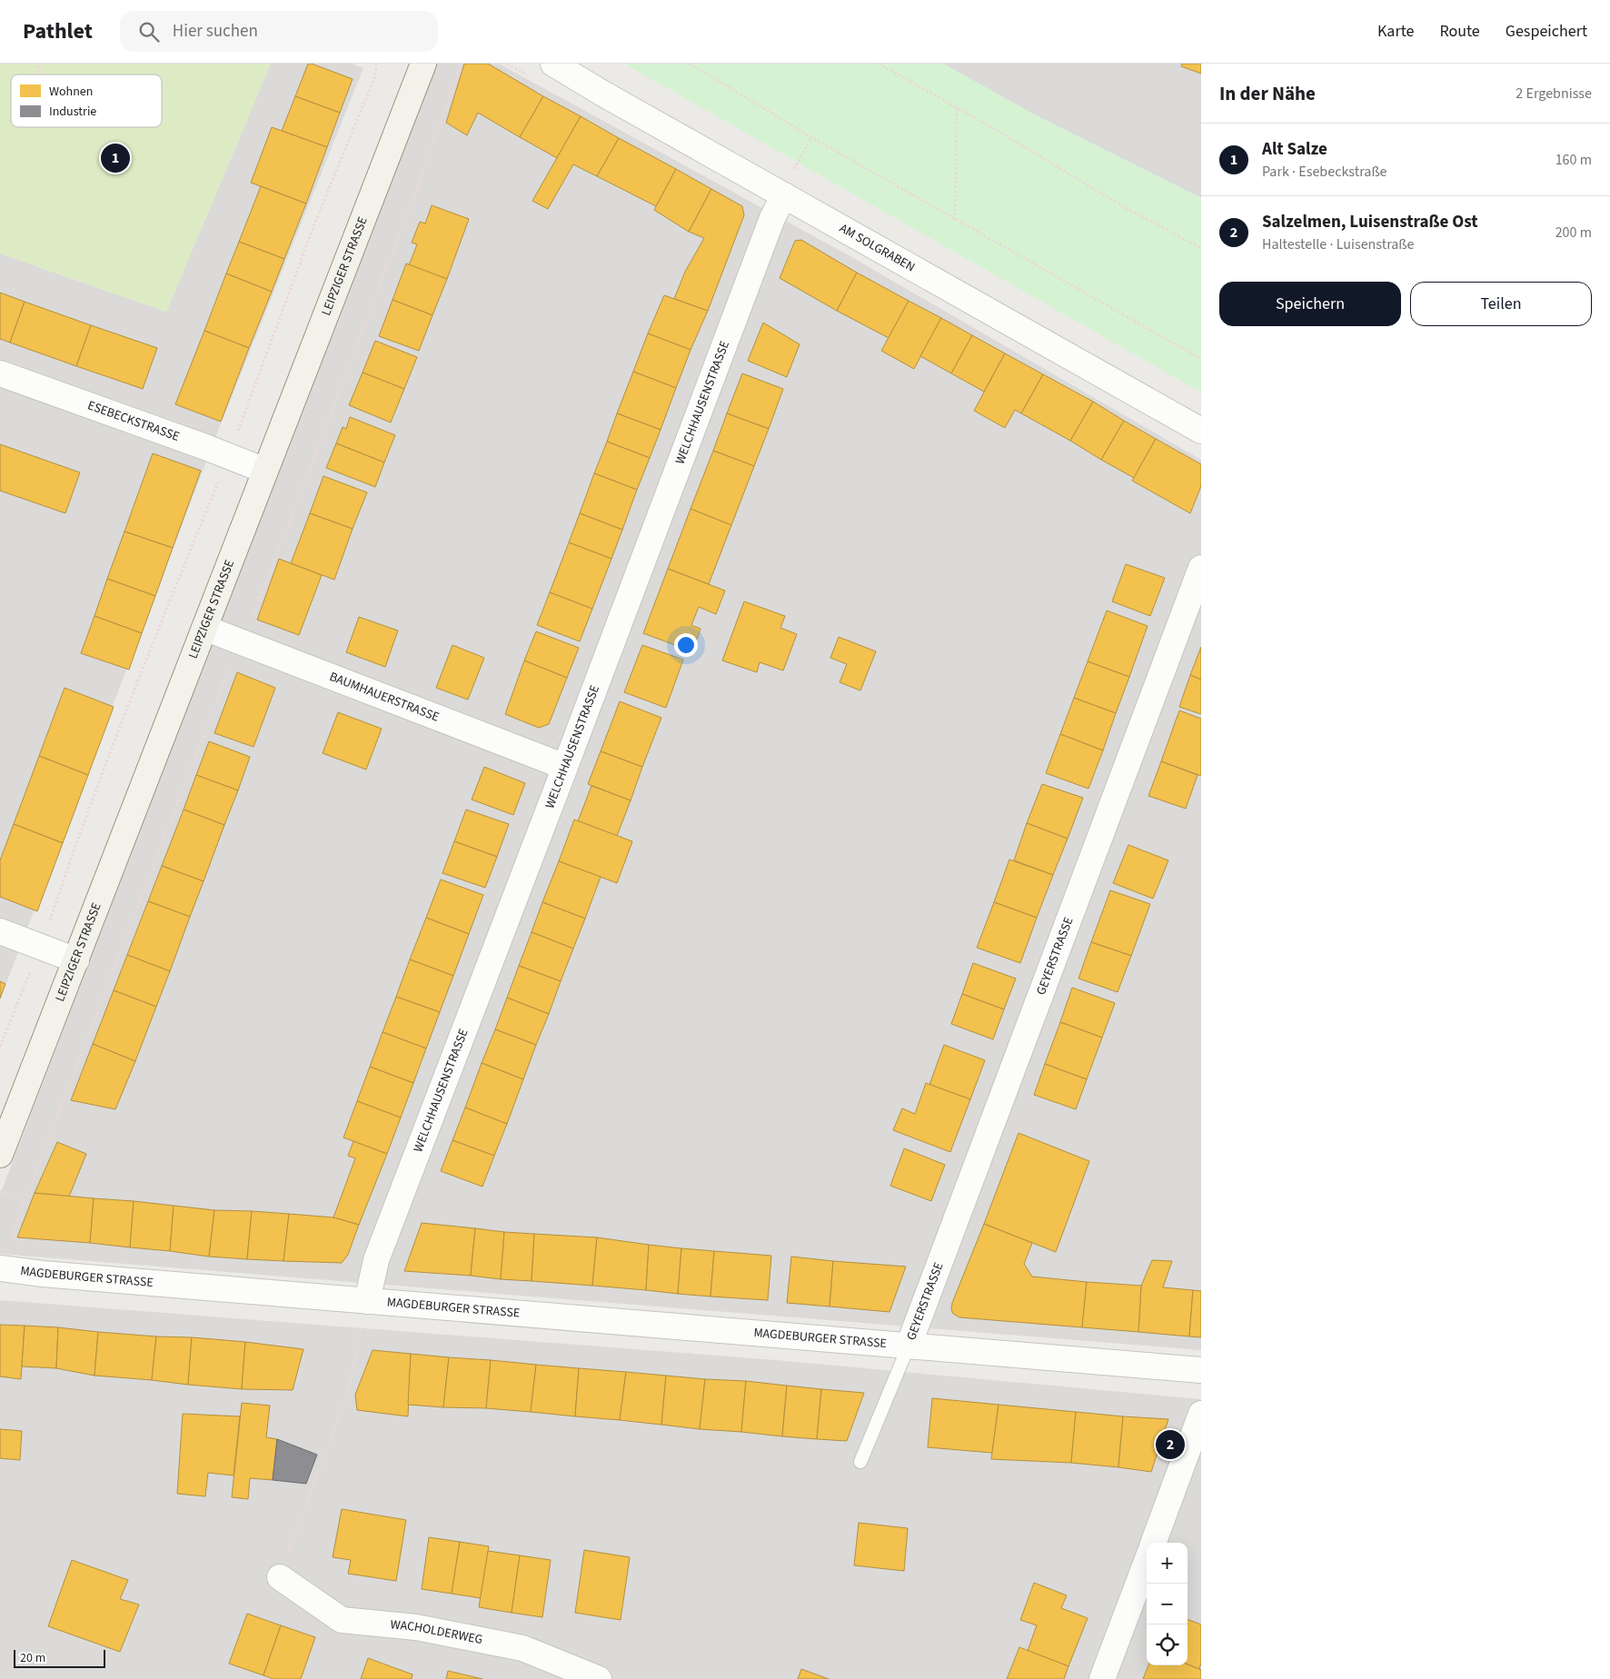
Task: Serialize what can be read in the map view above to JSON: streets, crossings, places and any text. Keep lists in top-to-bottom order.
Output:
{
  "streets": {
    "main road": ["LEIPZIGER STRASSE"],
    "street": [
      "AM SOLGRABEN",
      "WELCHHAUSENSTRASSE",
      "ESEBECKSTRASSE",
      "BAUMHAUERSTRASSE",
      "GEYERSTRASSE",
      "MAGDEBURGER STRASSE",
      "WACHOLDERWEG"
    ]
  },
  "crossings": [
    ["AM SOLGRABEN", "WELCHHAUSENSTRASSE"],
    ["LEIPZIGER STRASSE", "ESEBECKSTRASSE"],
    ["LEIPZIGER STRASSE", "BAUMHAUERSTRASSE"],
    ["WELCHHAUSENSTRASSE", "BAUMHAUERSTRASSE"],
    ["WELCHHAUSENSTRASSE", "MAGDEBURGER STRASSE"],
    ["GEYERSTRASSE", "MAGDEBURGER STRASSE"]
  ],
  "legend": ["Wohnen", "Industrie"],
  "scale_bar": "20 m",
  "page": {
    "header": "Pathlet",
    "search": "Hier suchen",
    "nav": ["Karte", "Route", "Gespeichert"],
    "heading": ["In der Nähe", "2 Ergebnisse"],
    "list": [
      {
        "mark": "1",
        "name": "Alt Salze",
        "note": "Park · Esebeckstraße",
        "value": "160 m"
      },
      {
        "mark": "2",
        "name": "Salzelmen, Luisenstraße Ost",
        "note": "Haltestelle · Luisenstraße",
        "value": "200 m"
      }
    ],
    "pins": ["1", "2"],
    "buttons": ["Speichern", "Teilen"],
    "map_buttons": ["+", "−"],
    "scale": "20 m"
  }
}
